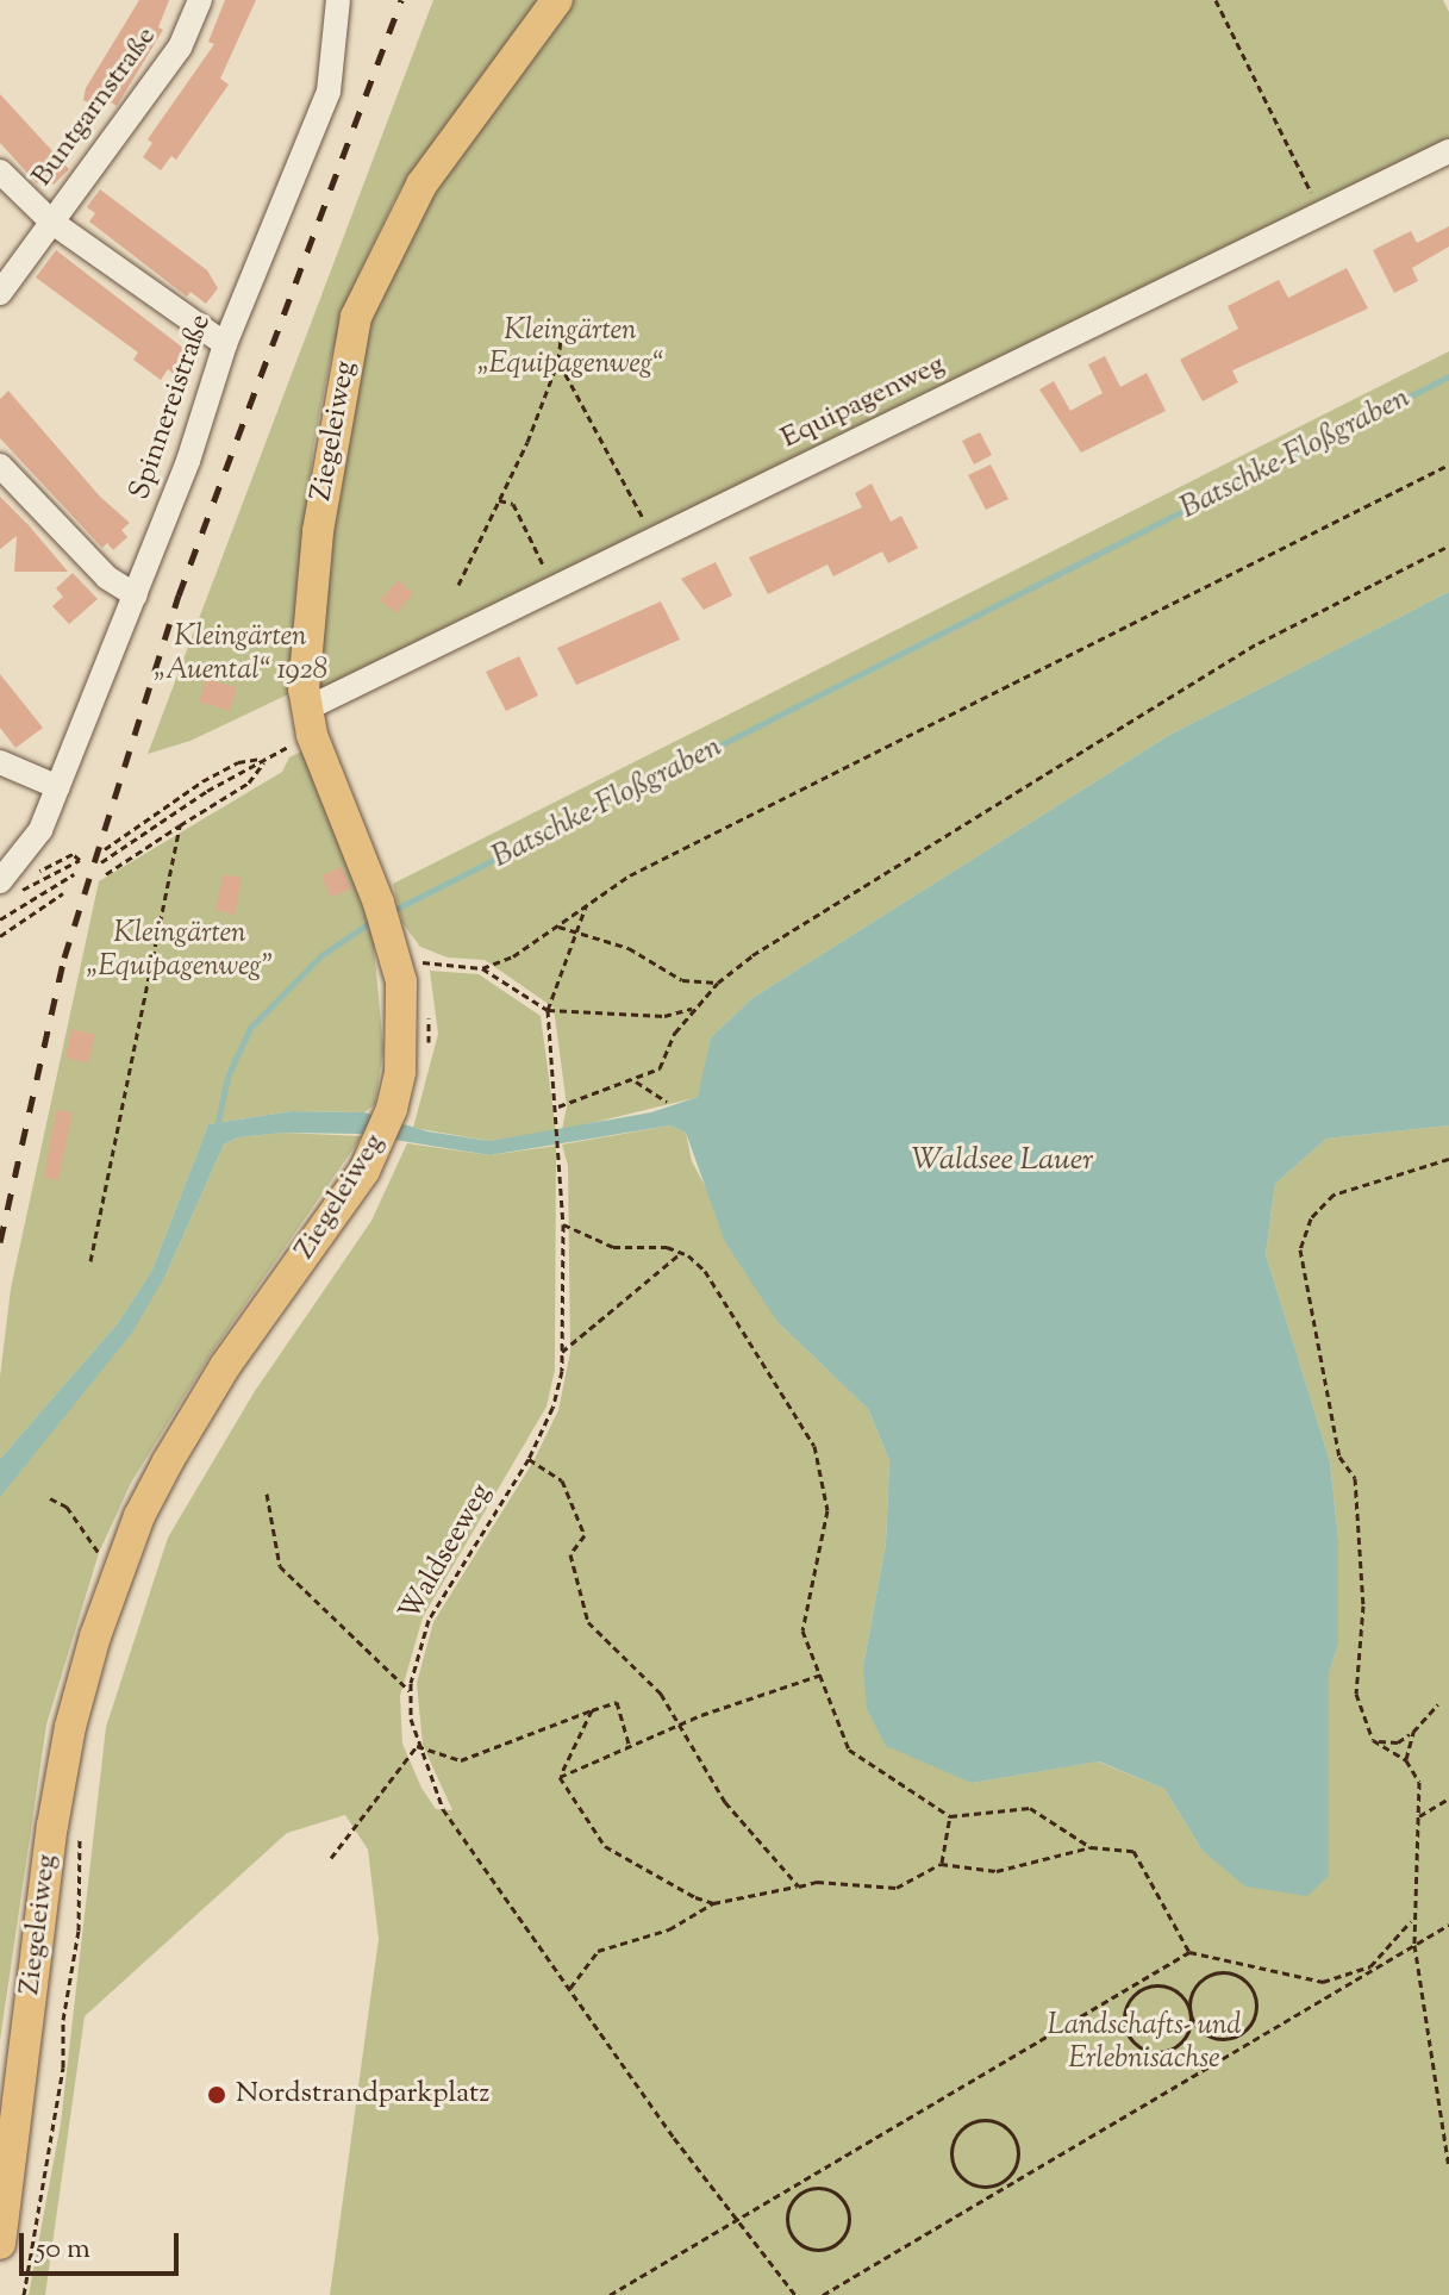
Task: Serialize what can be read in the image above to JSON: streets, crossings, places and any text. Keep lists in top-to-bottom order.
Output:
{
  "streets": {
    "main road": ["Ziegeleiweg"],
    "street": ["Buntgarnstraße", "Equipagenweg", "Spinnereistraße"],
    "path": ["Waldseeweg"]
  },
  "crossings": [
    ["Equipagenweg", "Ziegeleiweg"]
  ],
  "water": ["Batschke‐Floßgraben", "Waldsee Lauer"],
  "parks": [
    "Kleingärten „Equipagenweg“",
    "Kleingärten „Auental“ 1928",
    "Kleingärten „Equipagenweg\"",
    "Landschafts- und Erlebnisachse"
  ],
  "places": ["Nordstrandparkplatz"],
  "scale_bar": "50 m"
}
